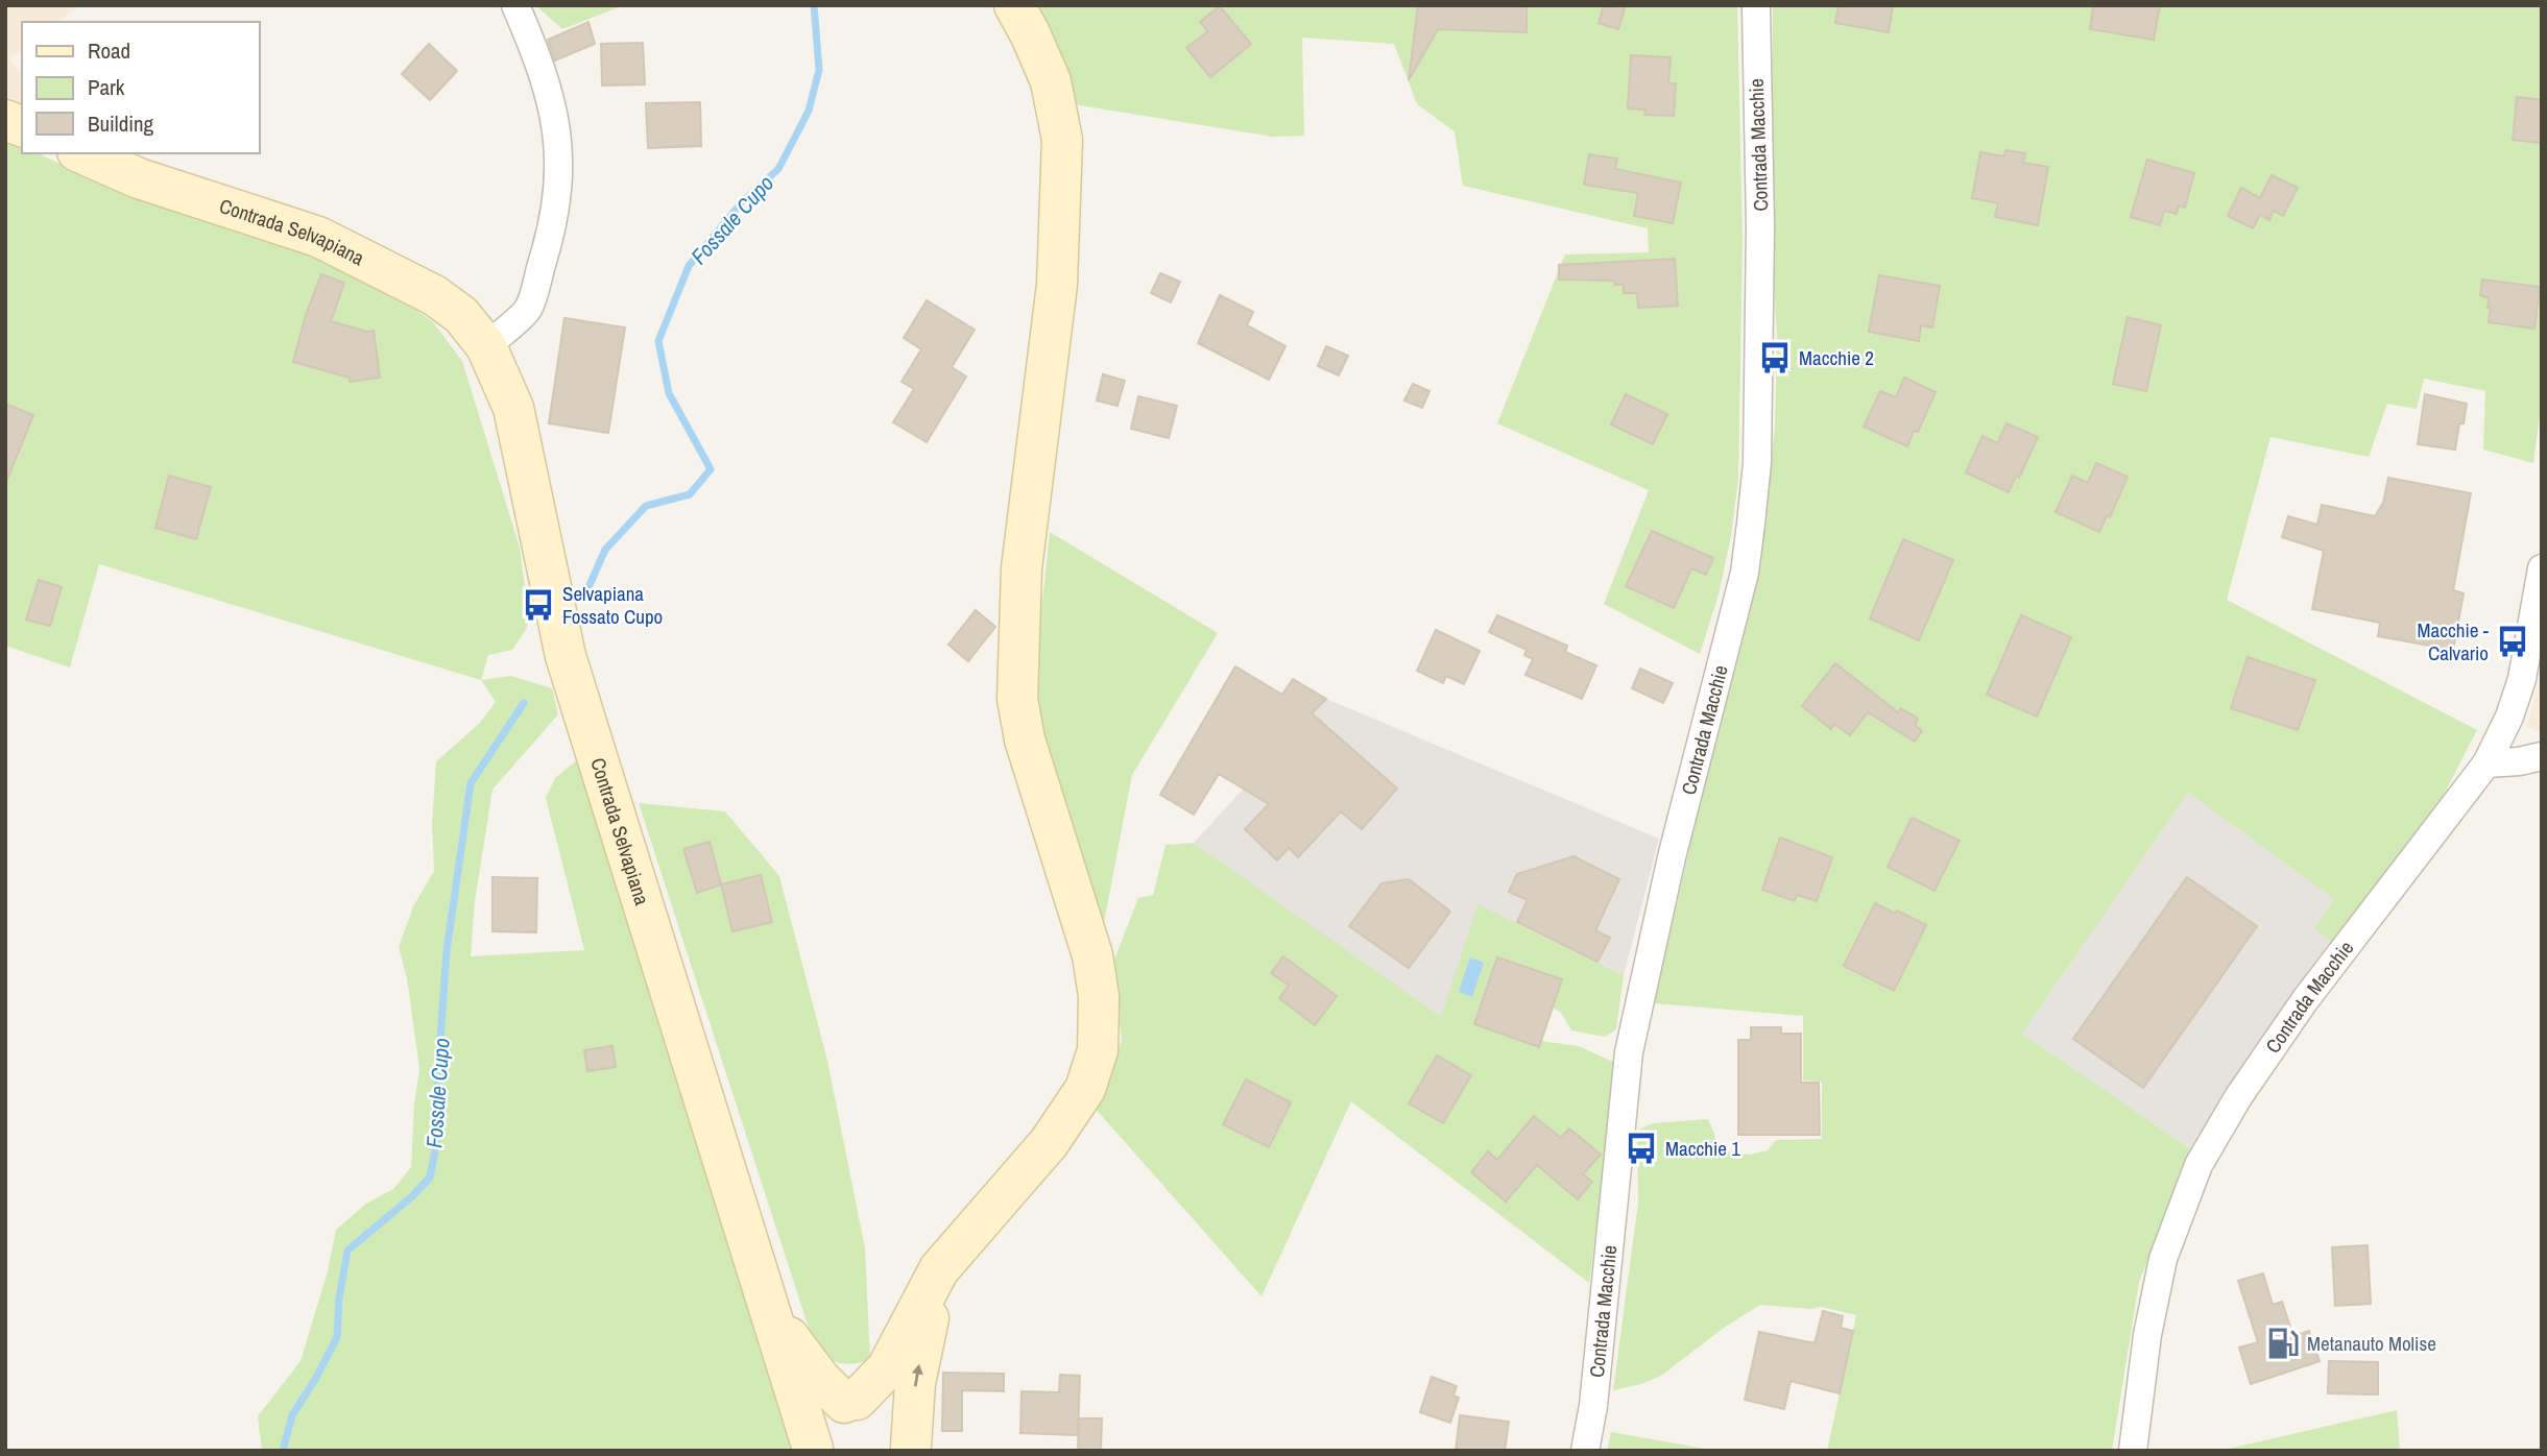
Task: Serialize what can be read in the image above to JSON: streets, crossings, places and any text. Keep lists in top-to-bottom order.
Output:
{
  "streets": {
    "main road": ["Contrada Selvapiana"],
    "street": ["Contrada Macchie"]
  },
  "water": ["Fossale Cupo"],
  "places": {
    "bus stop": [
      "Macchie 2",
      "Selvapiana Fossato Cupo",
      "Macchie - Calvario",
      "Macchie 1"
    ],
    "fuel station": ["Metanauto Molise"]
  },
  "legend": ["Road", "Park", "Building"]
}
